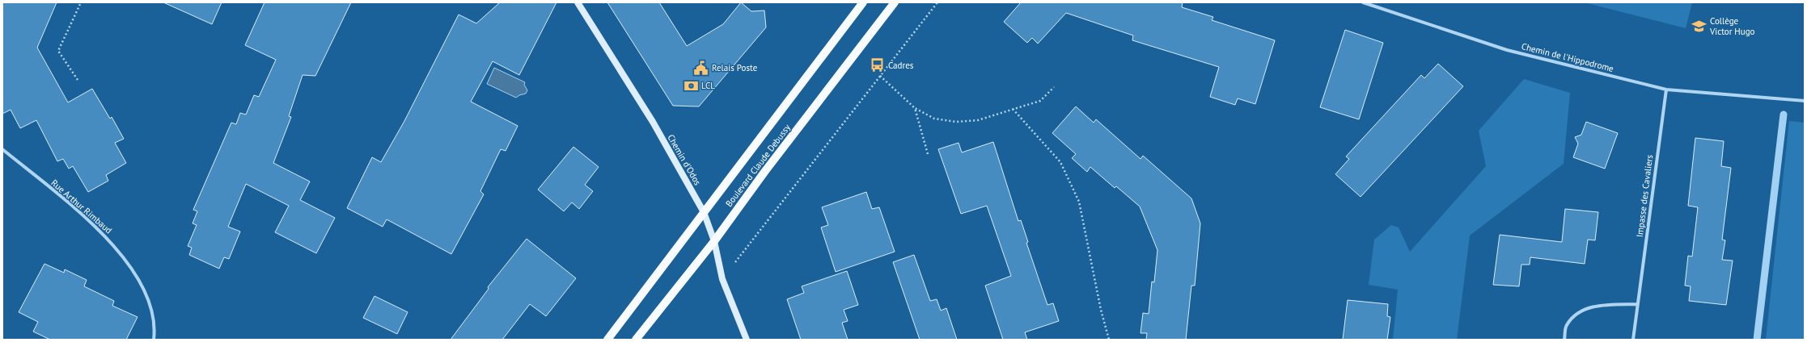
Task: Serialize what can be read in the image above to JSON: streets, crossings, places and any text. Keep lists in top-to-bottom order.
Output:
{
  "streets": {
    "main road": ["Boulevard Claude Debussy"],
    "street": [
      "Chemin de l'Hippodrome",
      "Chemin d'Odos",
      "Impasse des Cavaliers",
      "Rue Arthur Rimbaud"
    ]
  },
  "crossings": [
    ["Chemin de l'Hippodrome", "Impasse des Cavaliers"],
    ["Chemin d'Odos", "Boulevard Claude Debussy"]
  ],
  "places": {
    "school or university": ["Collège Victor Hugo"],
    "bus stop": ["Cadres"],
    "public building": ["Relais Poste"],
    "bank": ["LCL"]
  }
}
